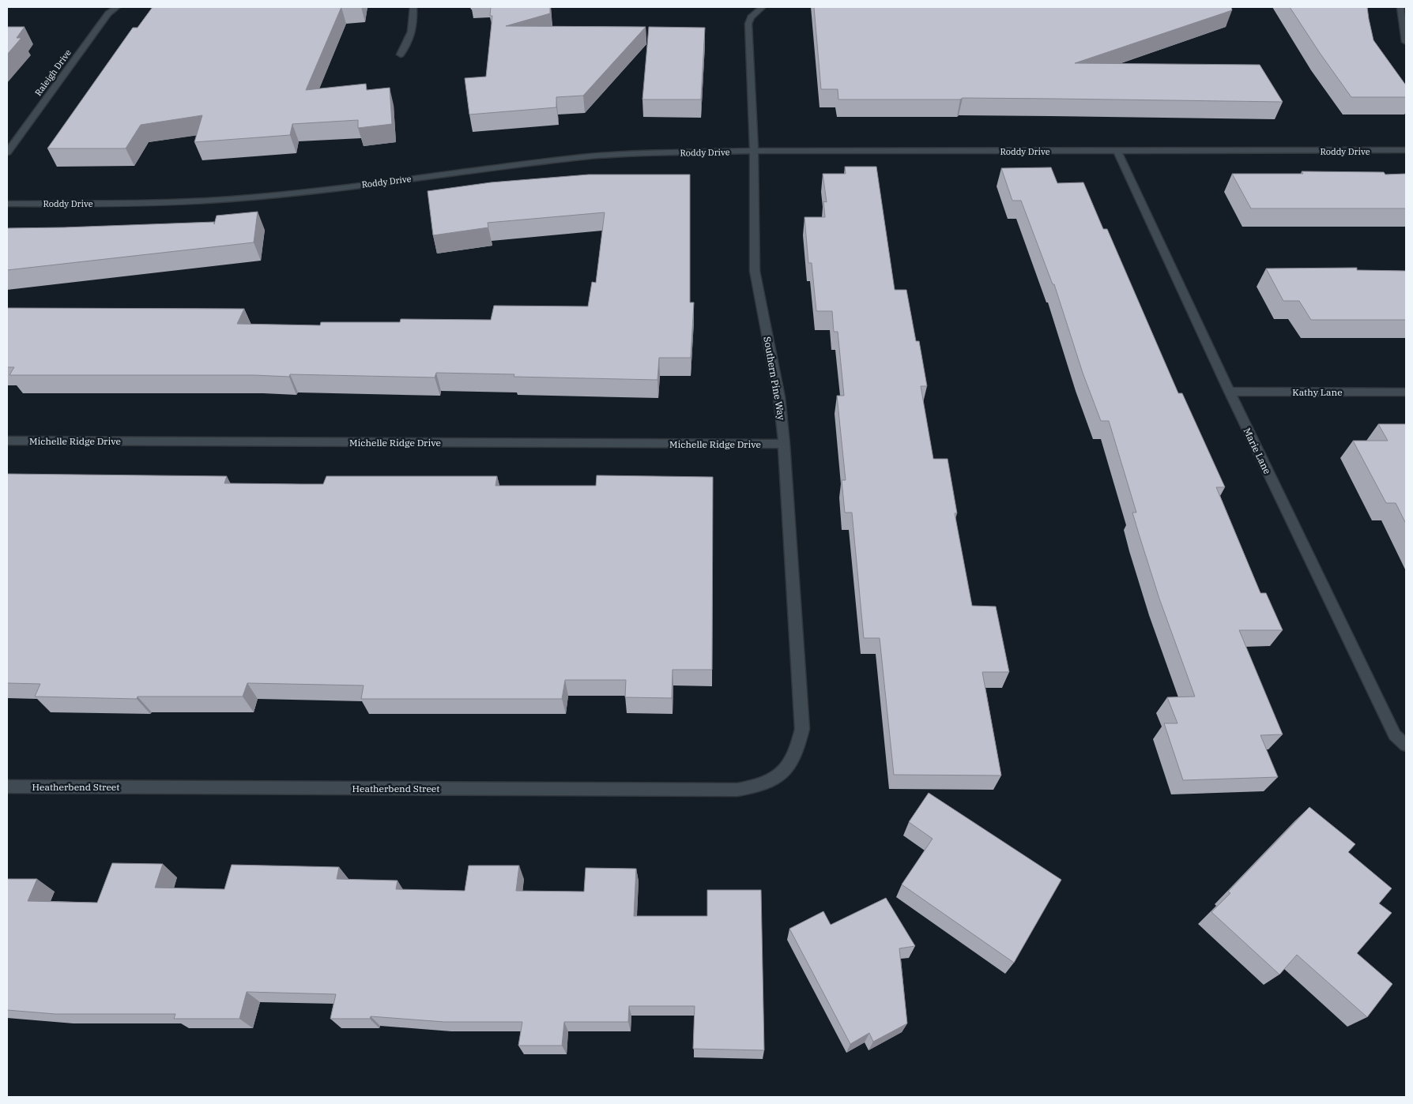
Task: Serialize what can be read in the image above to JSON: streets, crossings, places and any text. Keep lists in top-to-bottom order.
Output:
{
  "streets": {
    "street": [
      "Raleigh Drive",
      "Roddy Drive",
      "Southern Pine Way",
      "Kathy Lane",
      "Michelle Ridge Drive",
      "Marie Lane",
      "Heatherbend Street"
    ]
  },
  "crossings": [
    ["Roddy Drive", "Southern Pine Way"],
    ["Roddy Drive", "Marie Lane"],
    ["Southern Pine Way", "Michelle Ridge Drive"],
    ["Southern Pine Way", "Heatherbend Street"],
    ["Kathy Lane", "Marie Lane"]
  ]
}
